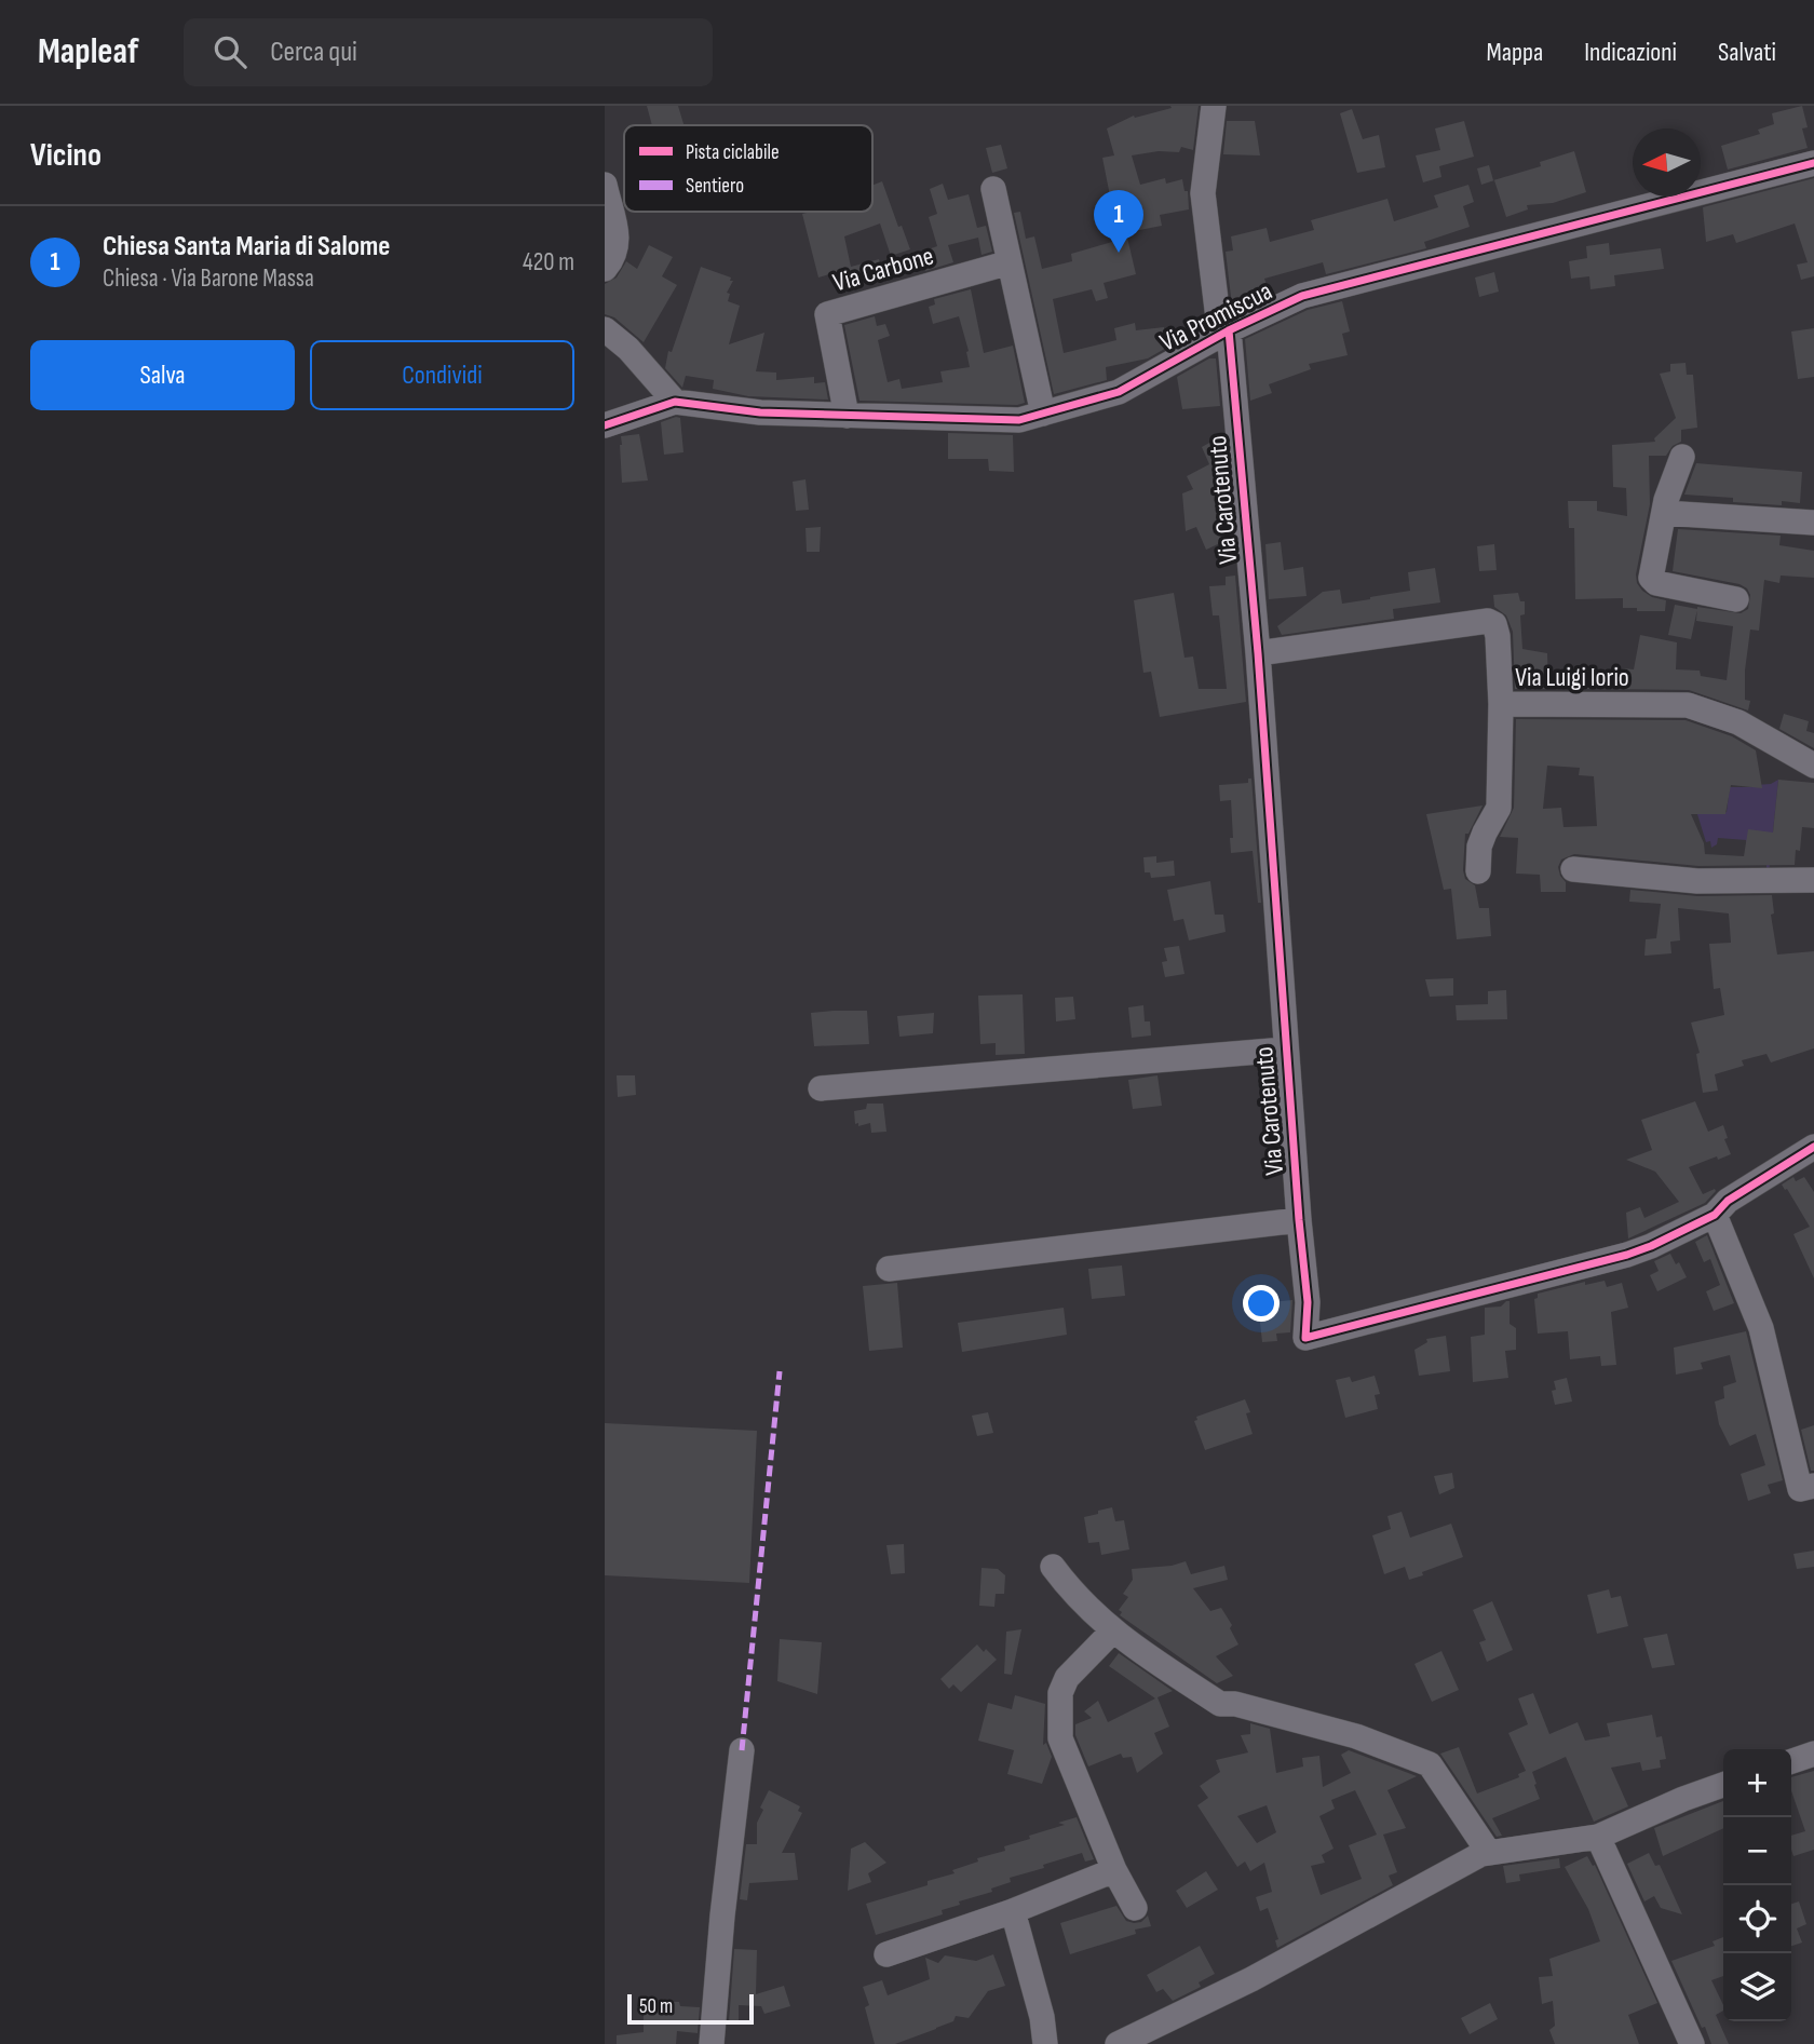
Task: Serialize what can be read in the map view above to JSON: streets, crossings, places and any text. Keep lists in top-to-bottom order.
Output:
{
  "streets": {
    "street": [
      "Via Carbone",
      "Via Promiscua",
      "Via Carotenuto",
      "Via Luigi Iorio"
    ]
  },
  "crossings": [
    ["Via Carbone", "Via Promiscua"],
    ["Via Promiscua", "Via Carotenuto"],
    ["Via Carotenuto", "Via Luigi Iorio"]
  ],
  "legend": ["Pista ciclabile", "Sentiero"],
  "scale_bar": "50 m",
  "north": "left",
  "page": {
    "header": "Mapleaf",
    "search": "Cerca qui",
    "nav": ["Mappa", "Indicazioni", "Salvati"],
    "heading": "Vicino",
    "pins": "1",
    "list": [
      {
        "mark": "1",
        "name": "Chiesa Santa Maria di Salome",
        "note": "Chiesa · Via Barone Massa",
        "value": "420 m"
      }
    ],
    "buttons": ["Salva", "Condividi"],
    "map_buttons": ["+", "−"],
    "scale": "50 m"
  }
}
